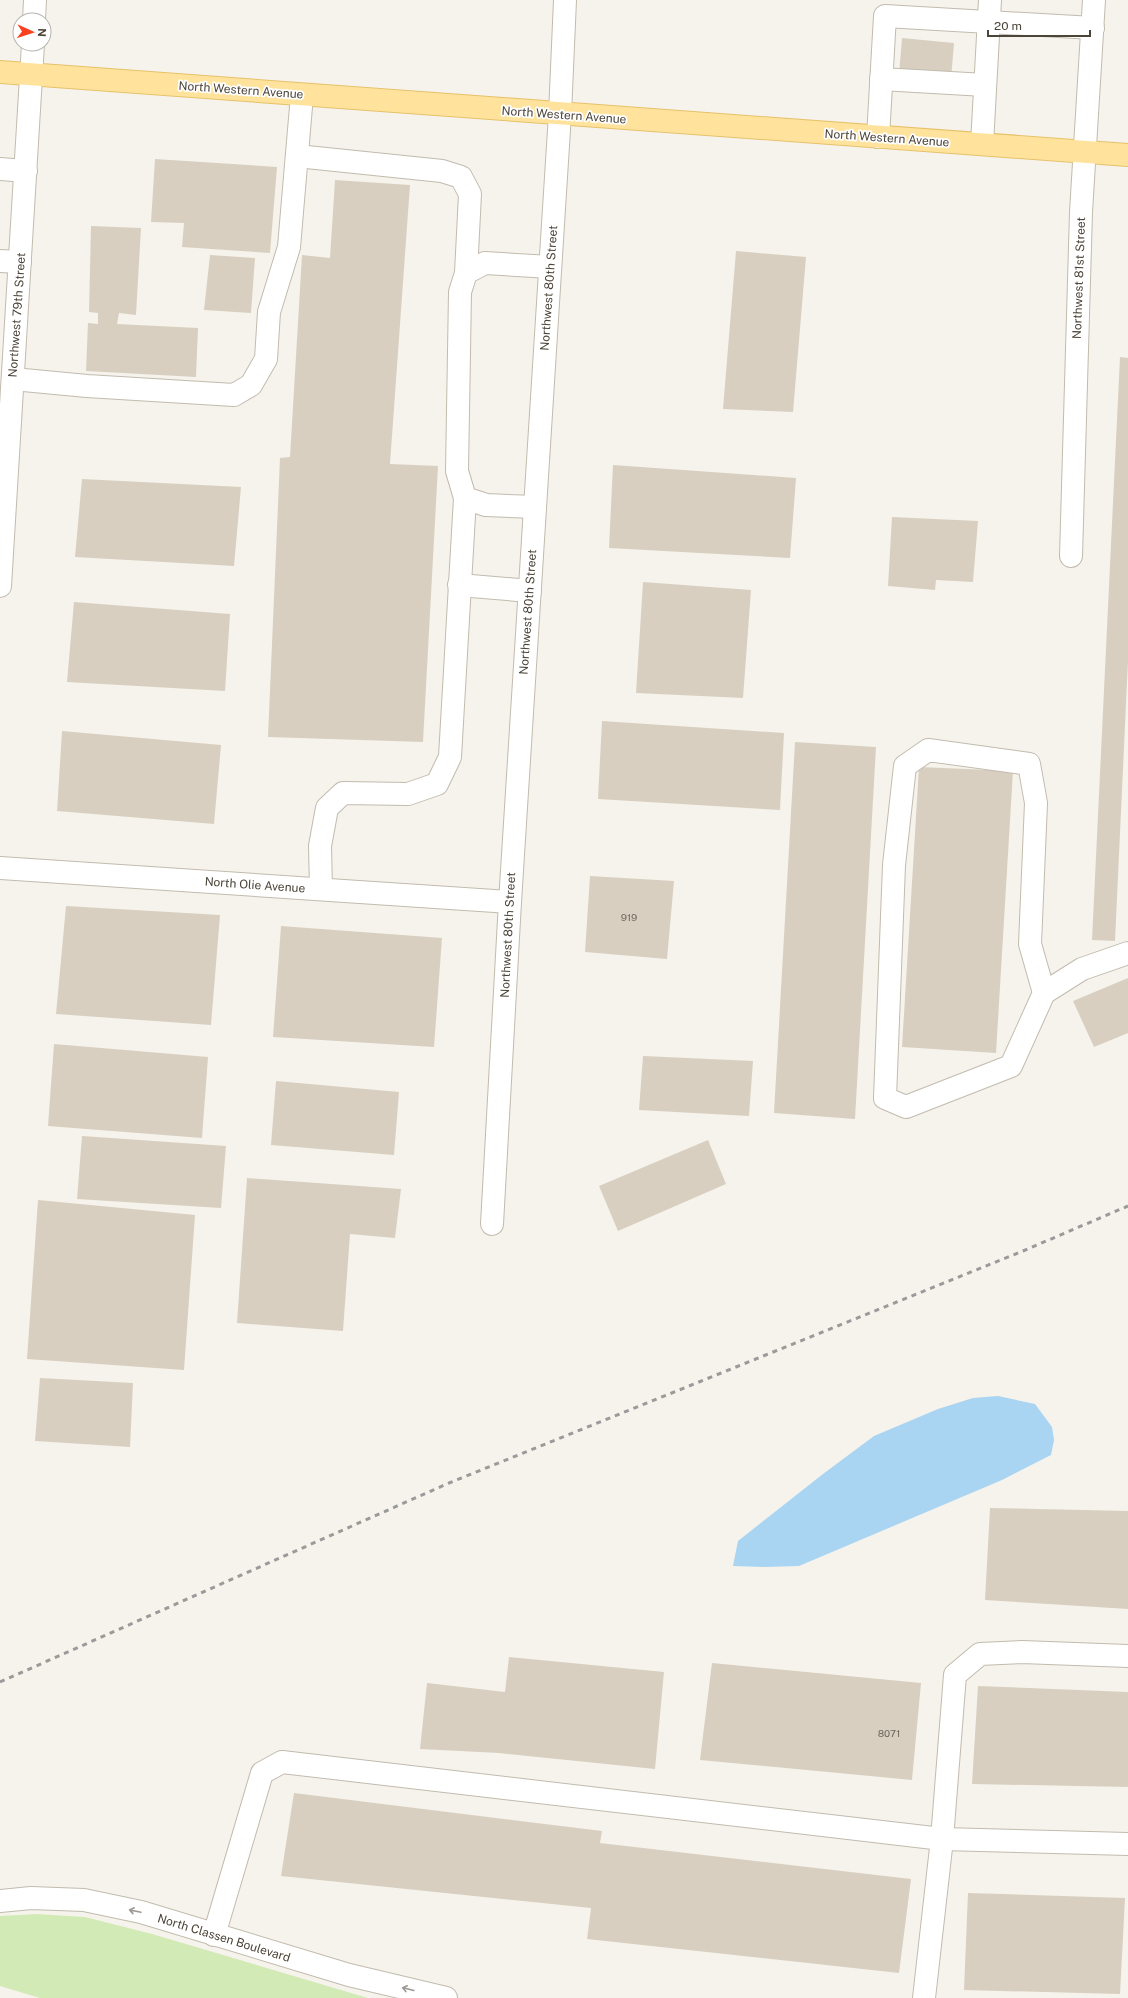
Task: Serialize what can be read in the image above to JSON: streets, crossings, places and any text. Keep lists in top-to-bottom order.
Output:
{
  "streets": {
    "main road": ["North Western Avenue"],
    "street": [
      "Northwest 81st Street",
      "Northwest 80th Street",
      "Northwest 79th Street",
      "North Olie Avenue",
      "North Classen Boulevard"
    ]
  },
  "crossings": [
    ["North Western Avenue", "Northwest 81st Street"],
    ["North Western Avenue", "Northwest 80th Street"],
    ["North Western Avenue", "Northwest 79th Street"],
    ["Northwest 80th Street", "North Olie Avenue"]
  ],
  "one_way": ["North Classen Boulevard"],
  "house_numbers": ["919", "8071"],
  "scale_bar": "20 m",
  "north": "right"
}
